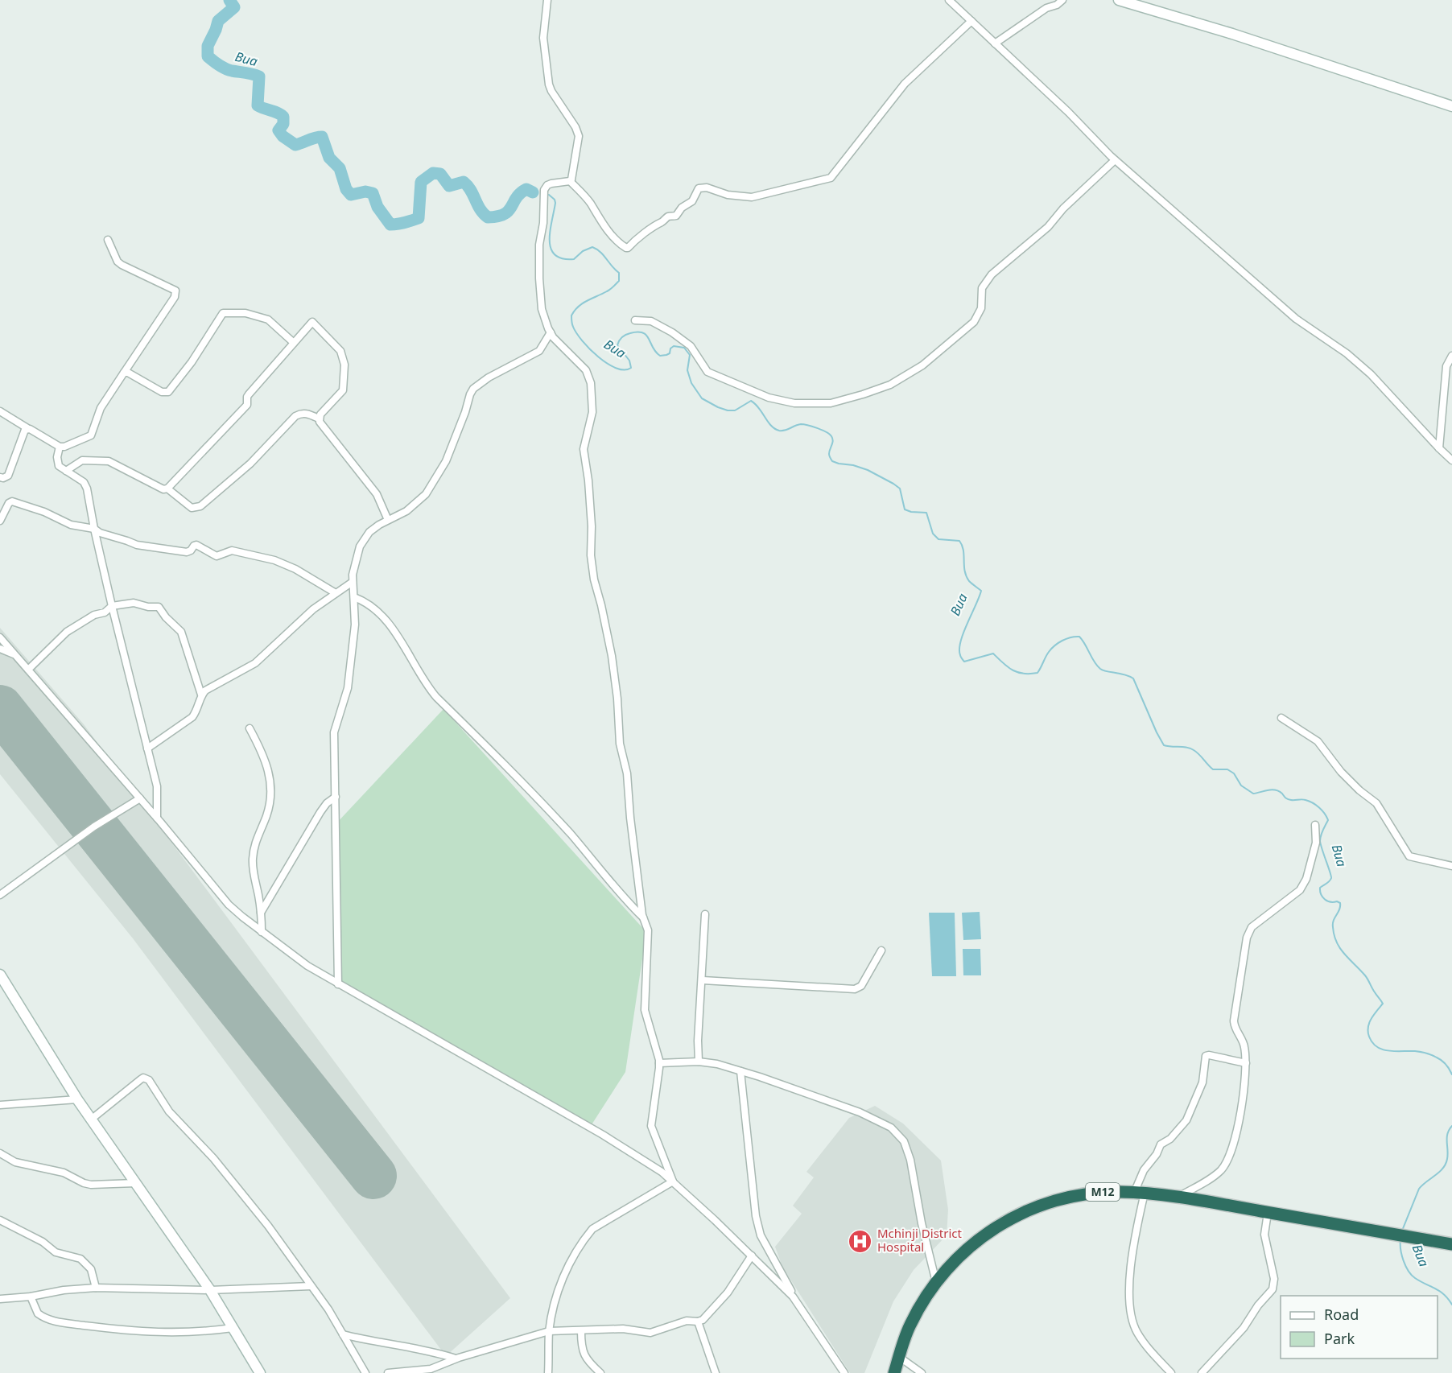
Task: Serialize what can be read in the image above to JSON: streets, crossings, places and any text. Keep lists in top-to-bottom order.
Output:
{
  "streets": {
    "highway": ["M12"]
  },
  "water": ["Bua"],
  "places": {
    "hospital": ["Mchinji District Hospital"]
  },
  "legend": ["Road", "Park"]
}
